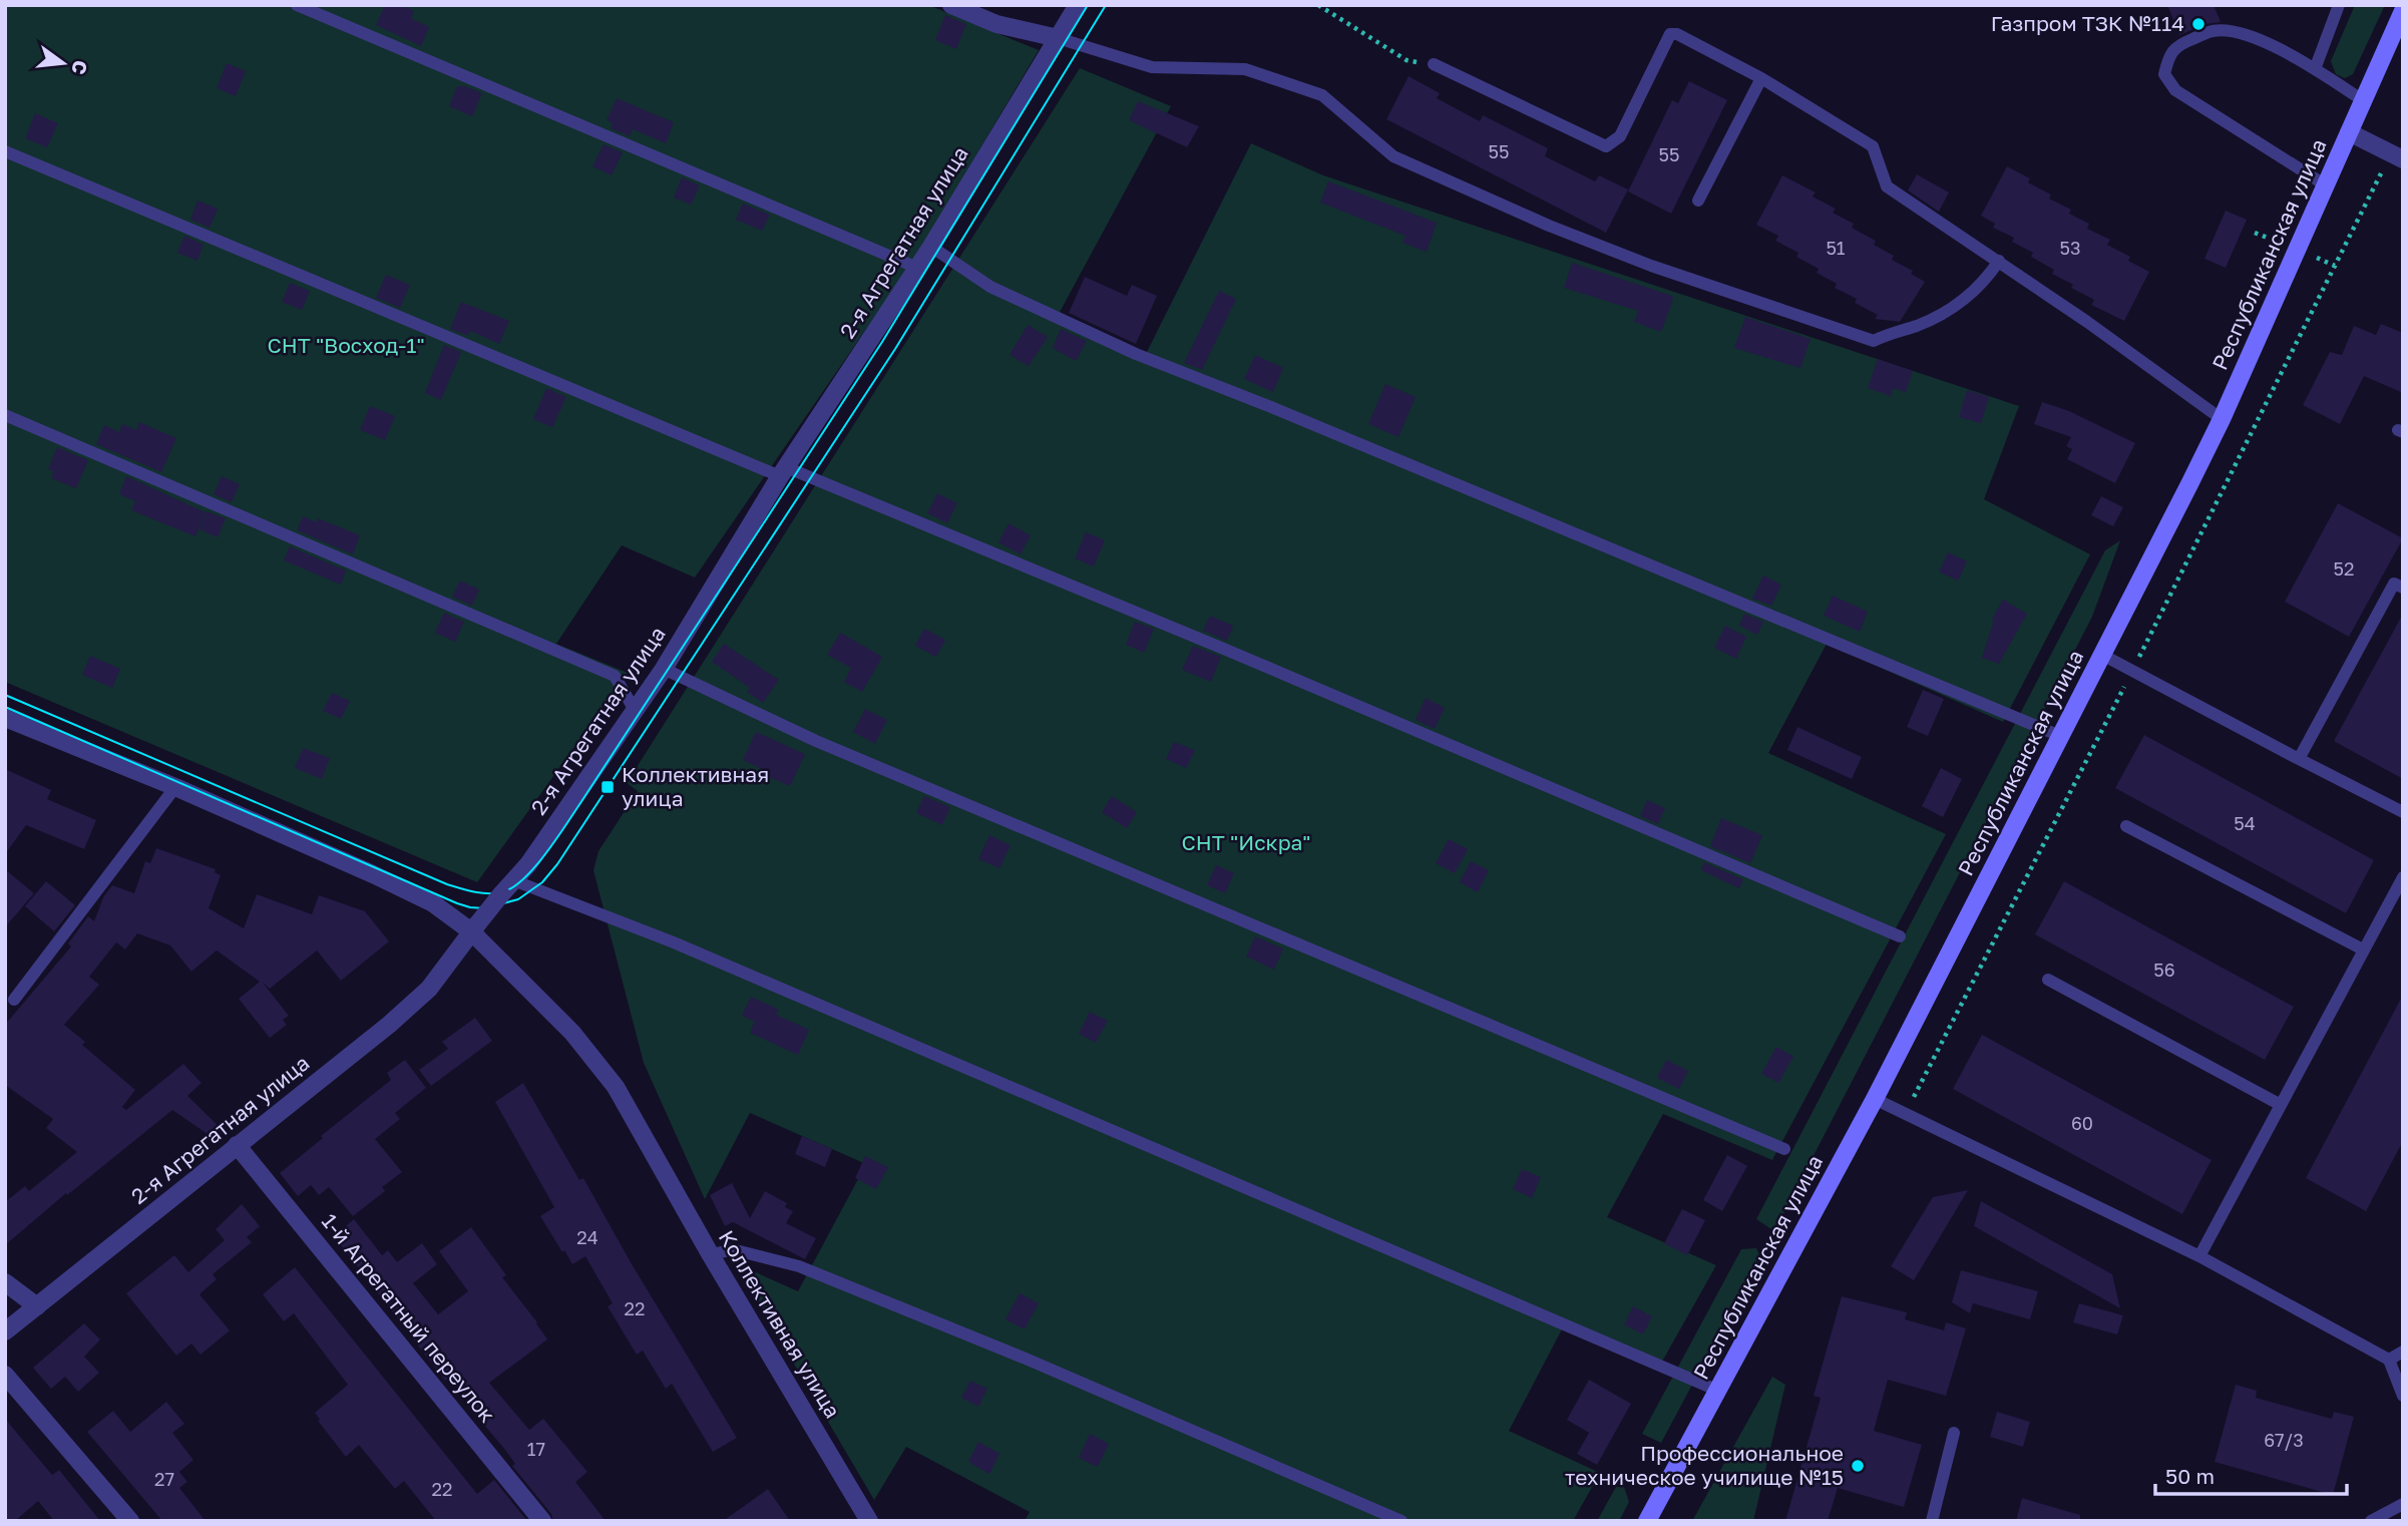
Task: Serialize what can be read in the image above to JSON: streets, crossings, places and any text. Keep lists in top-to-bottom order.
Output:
{
  "streets": {
    "main road": ["Республиканская улица"],
    "street": ["2-я Агрегатная улица", "1-й Агрегатный переулок", "Коллективная улица"]
  },
  "crossings": [
    ["2-я Агрегатная улица", "1-й Агрегатный переулок"],
    ["2-я Агрегатная улица", "Коллективная улица"]
  ],
  "parks": ["СНТ \"Восход-1\"", "СНТ \"Искра\""],
  "places": {
    "other": ["Газпром ТЗК №114", "Профессиональное техническое училище №15"],
    "transit": ["Коллективная улица"]
  },
  "house_numbers": [
    "55",
    "55",
    "51",
    "53",
    "52",
    "54",
    "56",
    "60",
    "24",
    "22",
    "67/3",
    "17",
    "27",
    "22"
  ],
  "scale_bar": "50 m",
  "north": "right"
}
